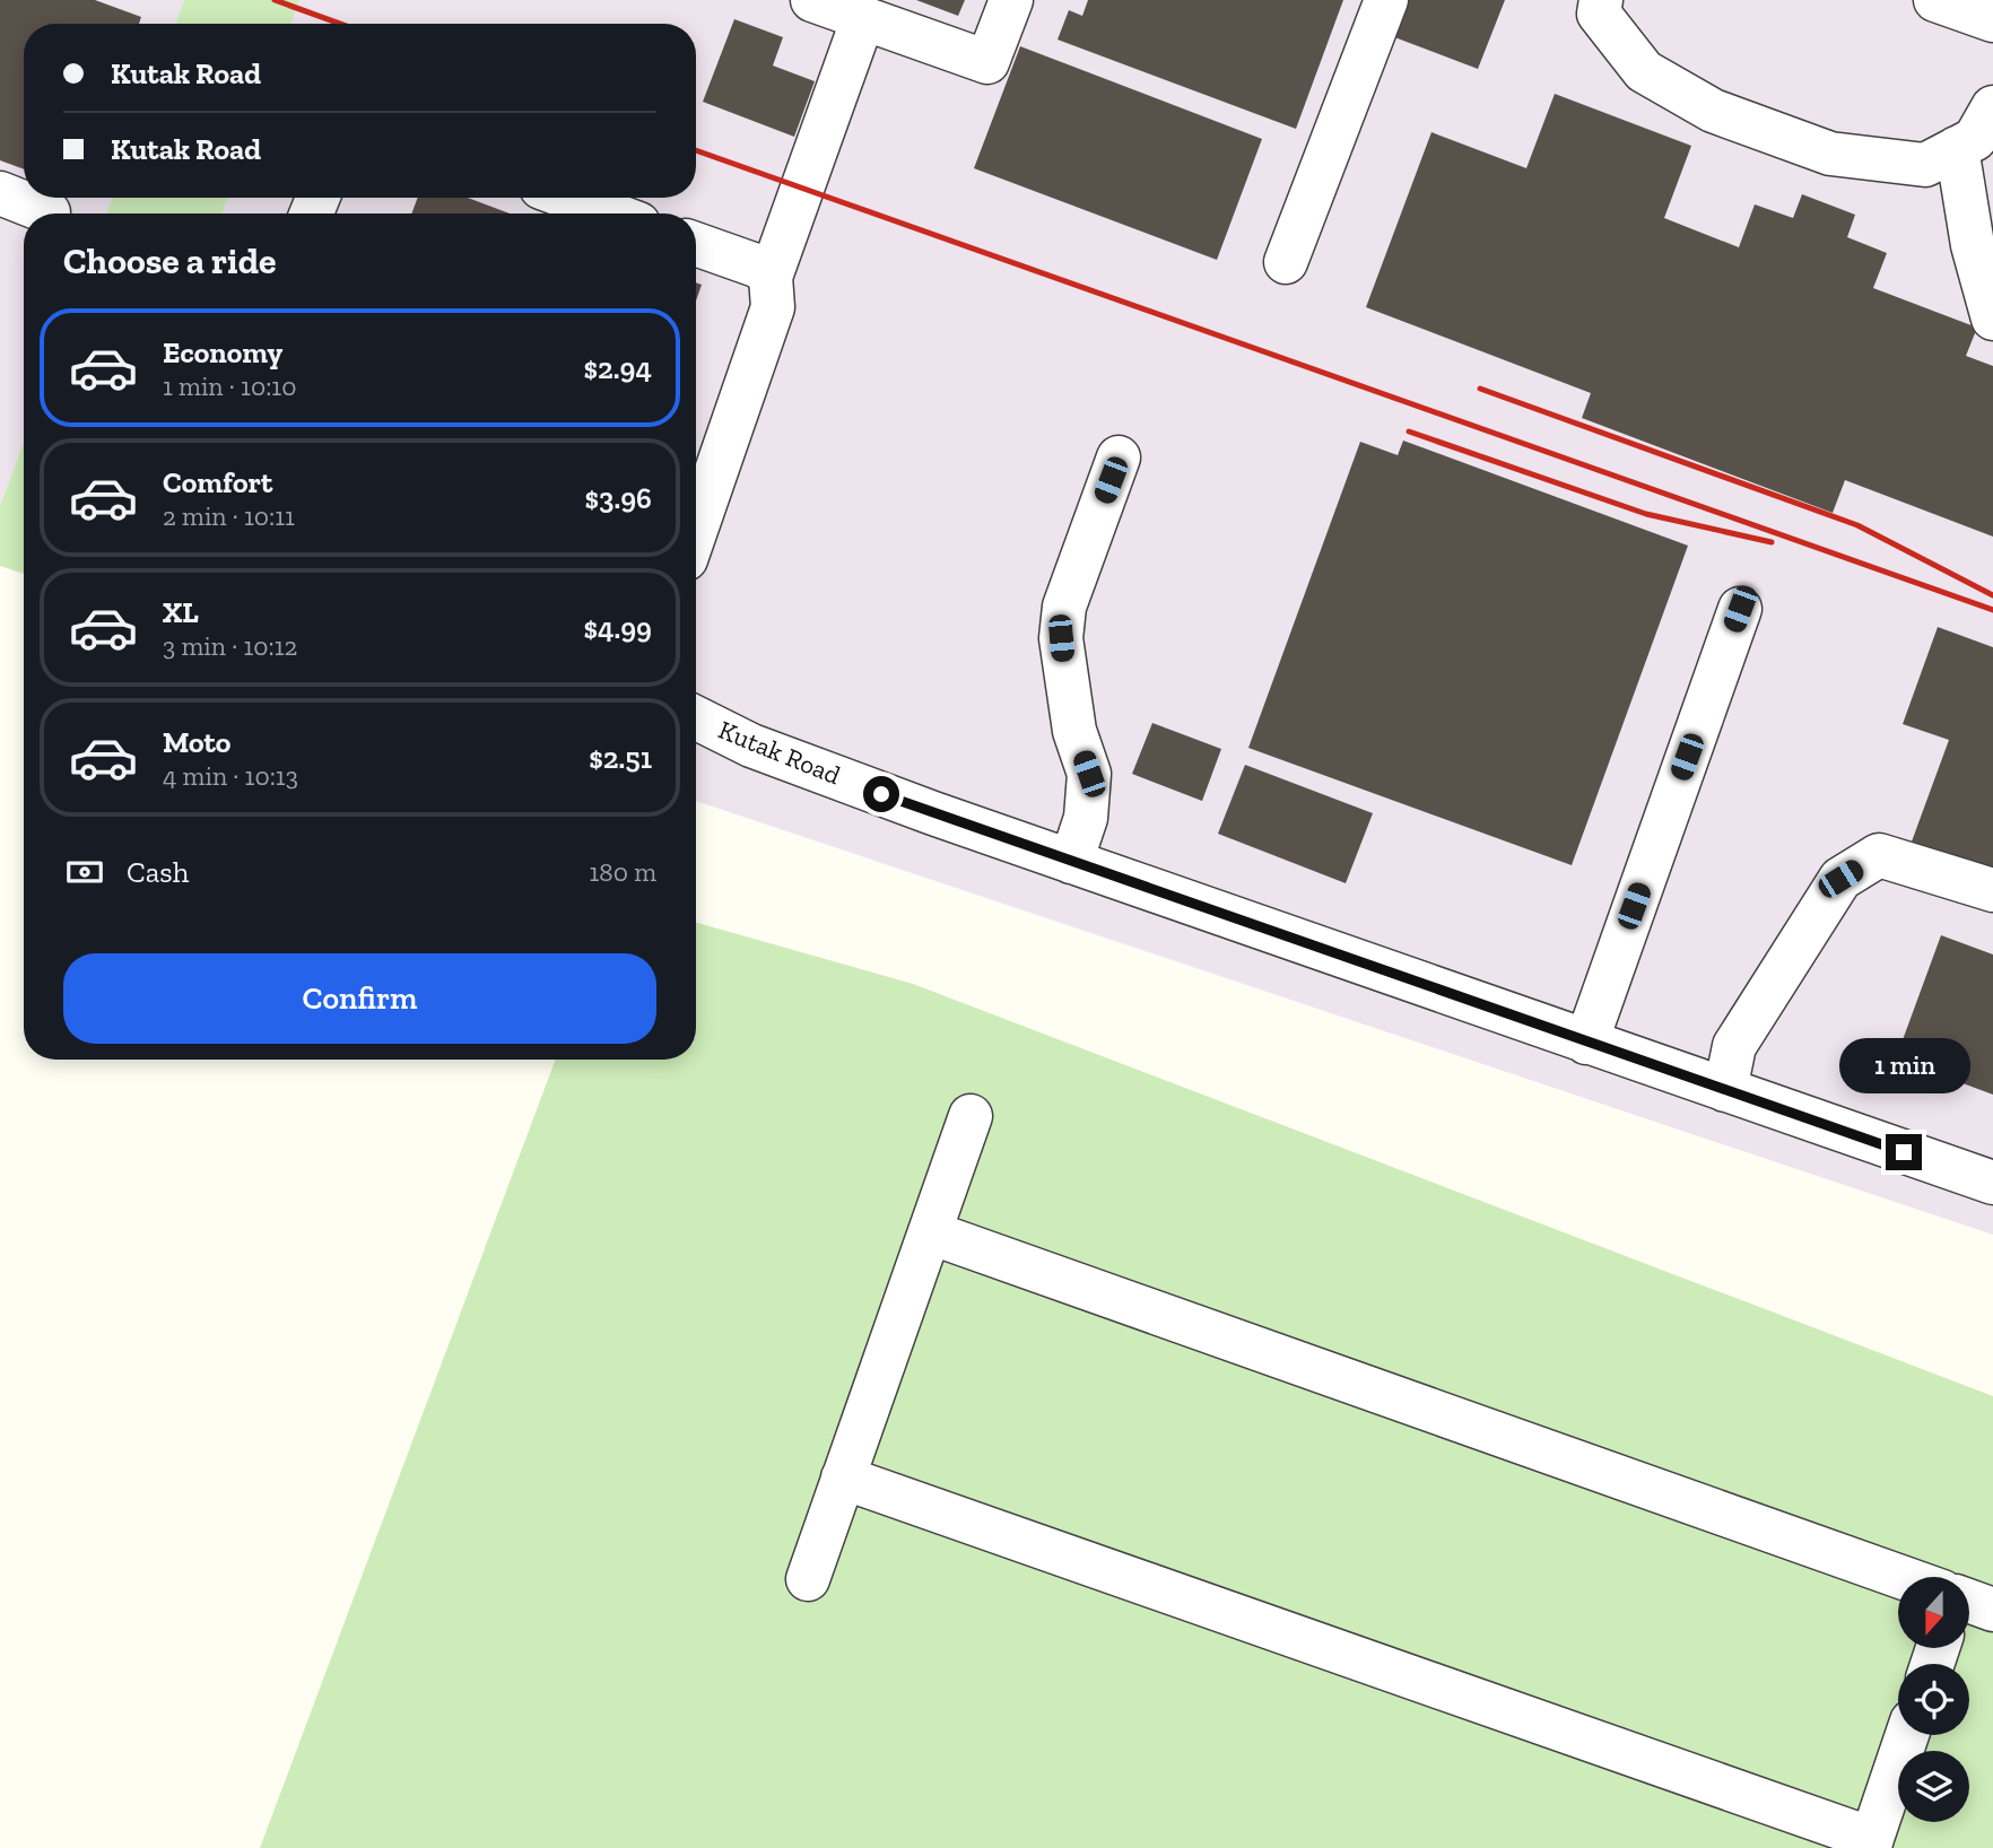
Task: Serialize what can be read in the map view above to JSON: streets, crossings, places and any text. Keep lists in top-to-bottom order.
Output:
{
  "streets": {
    "street": ["Kutak Road"]
  },
  "north": "bottom",
  "page": {
    "banner": ["Kutak Road", "Kutak Road"],
    "heading": "Choose a ride",
    "list": [
      {
        "name": "Economy",
        "note": "1 min · 10:10",
        "value": "$2.94"
      },
      {
        "name": "Comfort",
        "note": "2 min · 10:11",
        "value": "$3.96"
      },
      {
        "name": "XL",
        "note": "3 min · 10:12",
        "value": "$4.99"
      },
      {
        "name": "Moto",
        "note": "4 min · 10:13",
        "value": "$2.51"
      }
    ],
    "pay": ["Cash", "180 m"],
    "buttons": "Confirm",
    "bubble": "1 min"
  }
}
